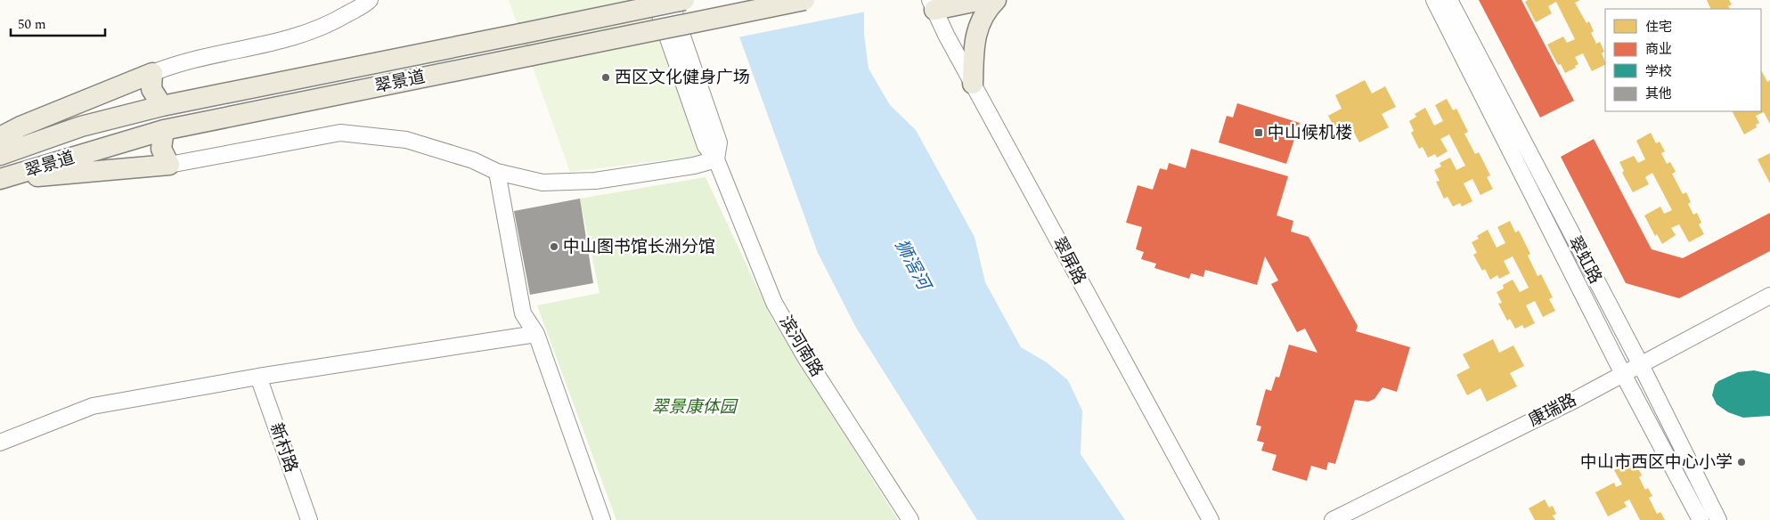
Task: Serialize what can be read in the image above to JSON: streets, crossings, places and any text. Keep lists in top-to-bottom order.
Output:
{
  "streets": {
    "main road": ["翠景道"],
    "street": [
      "翠虹路",
      "翠屏路",
      "滨河南路",
      "康瑞路",
      "新村路"
    ]
  },
  "crossings": [
    ["翠虹路", "康瑞路"]
  ],
  "water": ["狮滘河"],
  "parks": ["翠景康体园"],
  "places": {
    "other": ["西区文化健身广场", "中山图书馆长洲分馆", "中山市西区中心小学"],
    "transit": ["中山候机楼"]
  },
  "legend": [
    "住宅",
    "商业",
    "学校",
    "其他"
  ],
  "scale_bar": "50 m"
}
